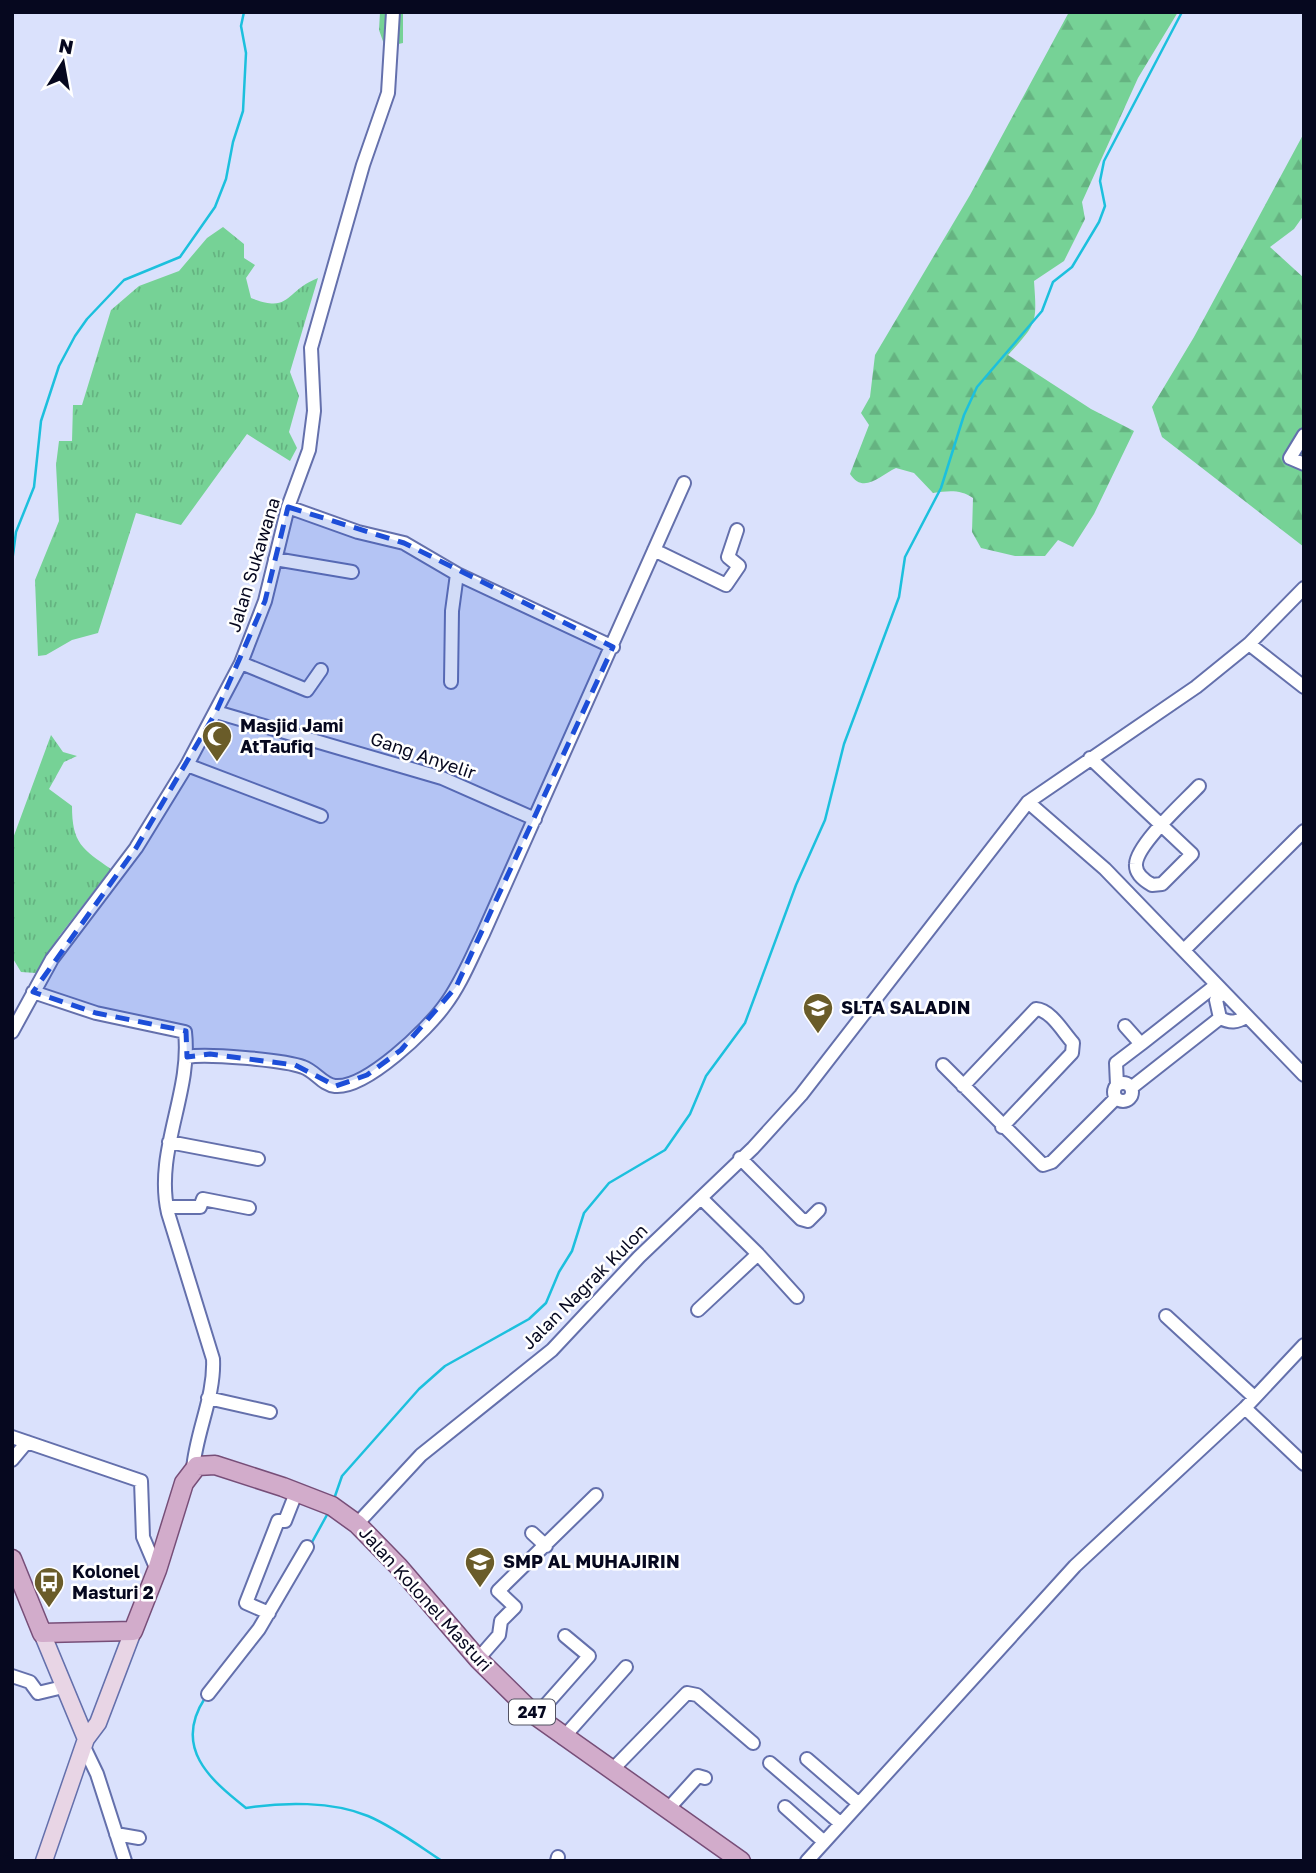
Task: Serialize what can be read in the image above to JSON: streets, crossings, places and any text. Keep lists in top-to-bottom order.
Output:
{
  "streets": {
    "main road": ["Jalan Kolonel Masturi", "247"],
    "street": ["Jalan Sukawana", "Gang Anyelir", "Jalan Nagrak Kulon"]
  },
  "crossings": [
    ["Jalan Sukawana", "Gang Anyelir"],
    ["Jalan Nagrak Kulon", "Jalan Kolonel Masturi"]
  ],
  "places": {
    "mosque": ["Masjid Jami AtTaufiq"],
    "school or university": ["SLTA SALADIN", "SMP AL MUHAJIRIN"],
    "bus stop": ["Kolonel Masturi 2"]
  },
  "north": "top"
}
